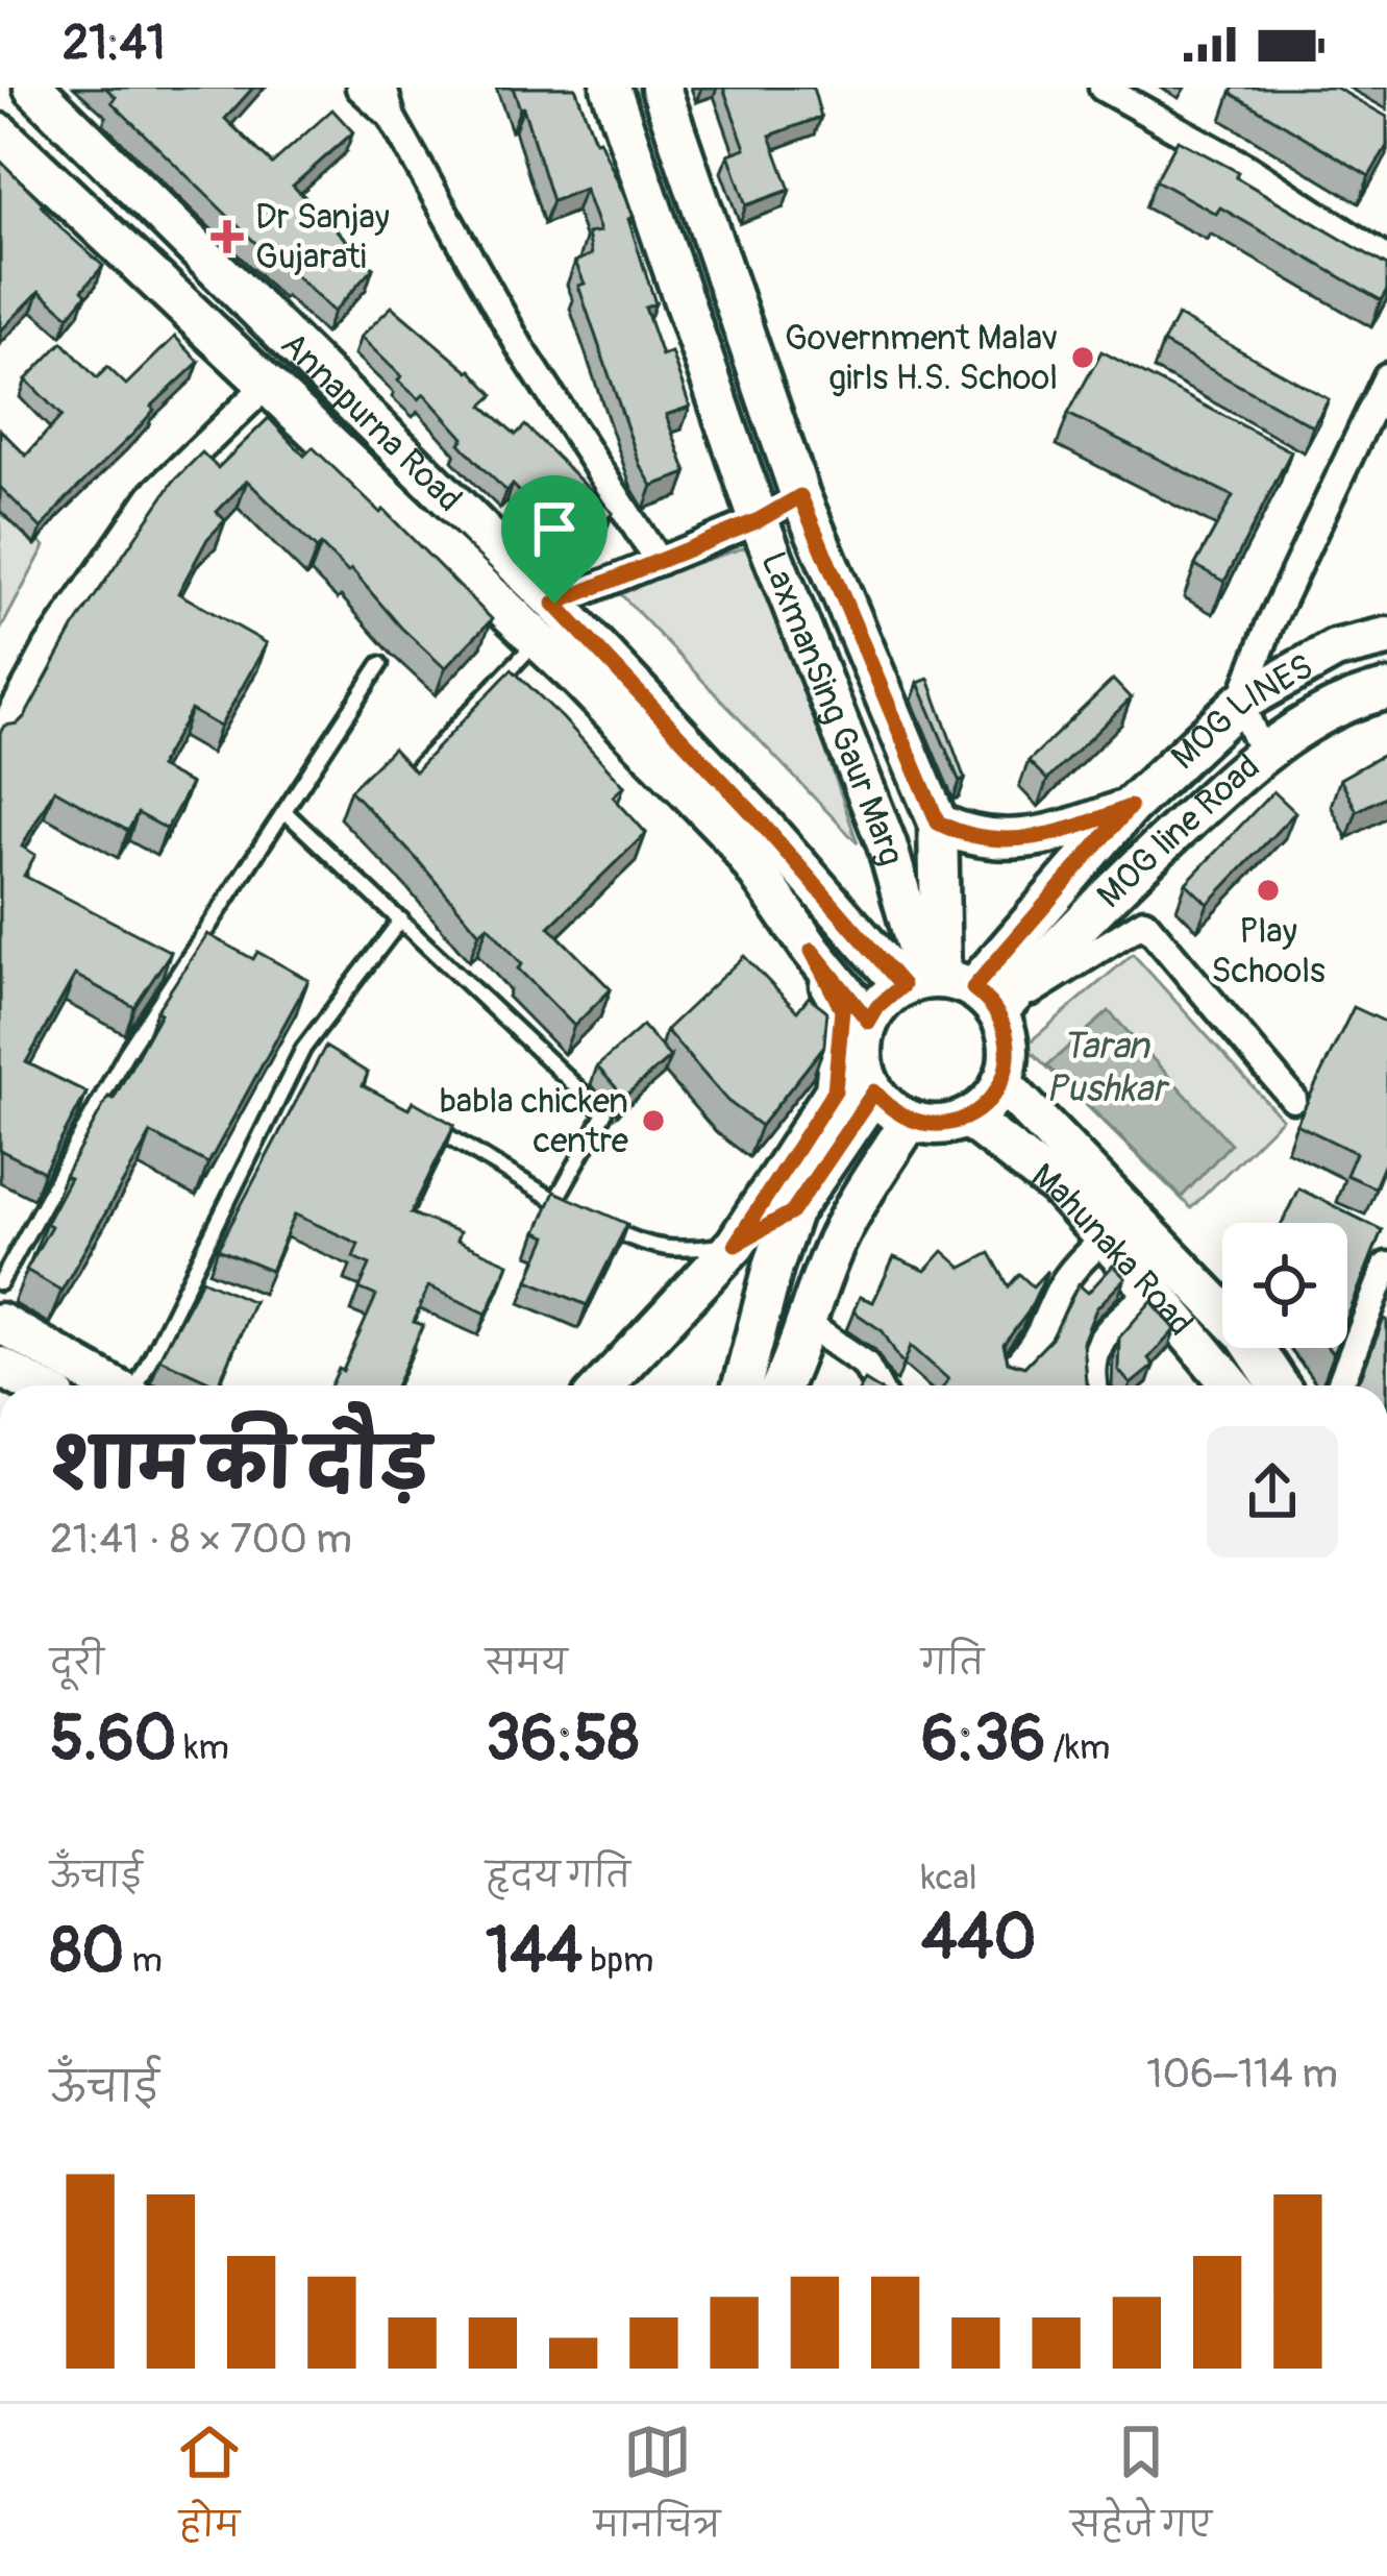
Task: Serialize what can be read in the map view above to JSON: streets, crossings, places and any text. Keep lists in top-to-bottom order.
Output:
{
  "streets": {
    "main road": [
      "Annapurna Road",
      "LaxmanSing Gaur Marg",
      "MOG LINES",
      "MOG line Road",
      "Mahunaka Road"
    ]
  },
  "crossings": [
    ["Annapurna Road", "LaxmanSing Gaur Marg"],
    ["Annapurna Road", "MOG LINES"],
    ["Annapurna Road", "MOG line Road"],
    ["Annapurna Road", "Mahunaka Road"],
    ["LaxmanSing Gaur Marg", "MOG LINES"],
    ["LaxmanSing Gaur Marg", "MOG line Road"],
    ["LaxmanSing Gaur Marg", "Mahunaka Road"],
    ["MOG LINES", "MOG line Road"],
    ["MOG LINES", "Mahunaka Road"],
    ["MOG line Road", "Mahunaka Road"]
  ],
  "water": ["Taran Pushkar"],
  "places": {
    "health": ["Dr Sanjay Gujarati"],
    "other": ["Government Malav girls H.S. School", "Play Schools", "babla chicken centre"]
  },
  "page": {
    "status": "21:41",
    "heading": ["शाम की दौड़", "21:41 · 8 × 700 m"],
    "stats": [
      ["दूरी", "5.60 km"],
      ["समय", "36:58"],
      ["गति", "6:36 /km"],
      ["ऊँचाई", "80 m"],
      ["हृदय गति", "144 bpm"],
      ["kcal", "440"]
    ],
    "chart": ["ऊँचाई", "106–114 m"],
    "tabs": ["होम", "मानचित्र", "सहेजे गए"]
  }
}
